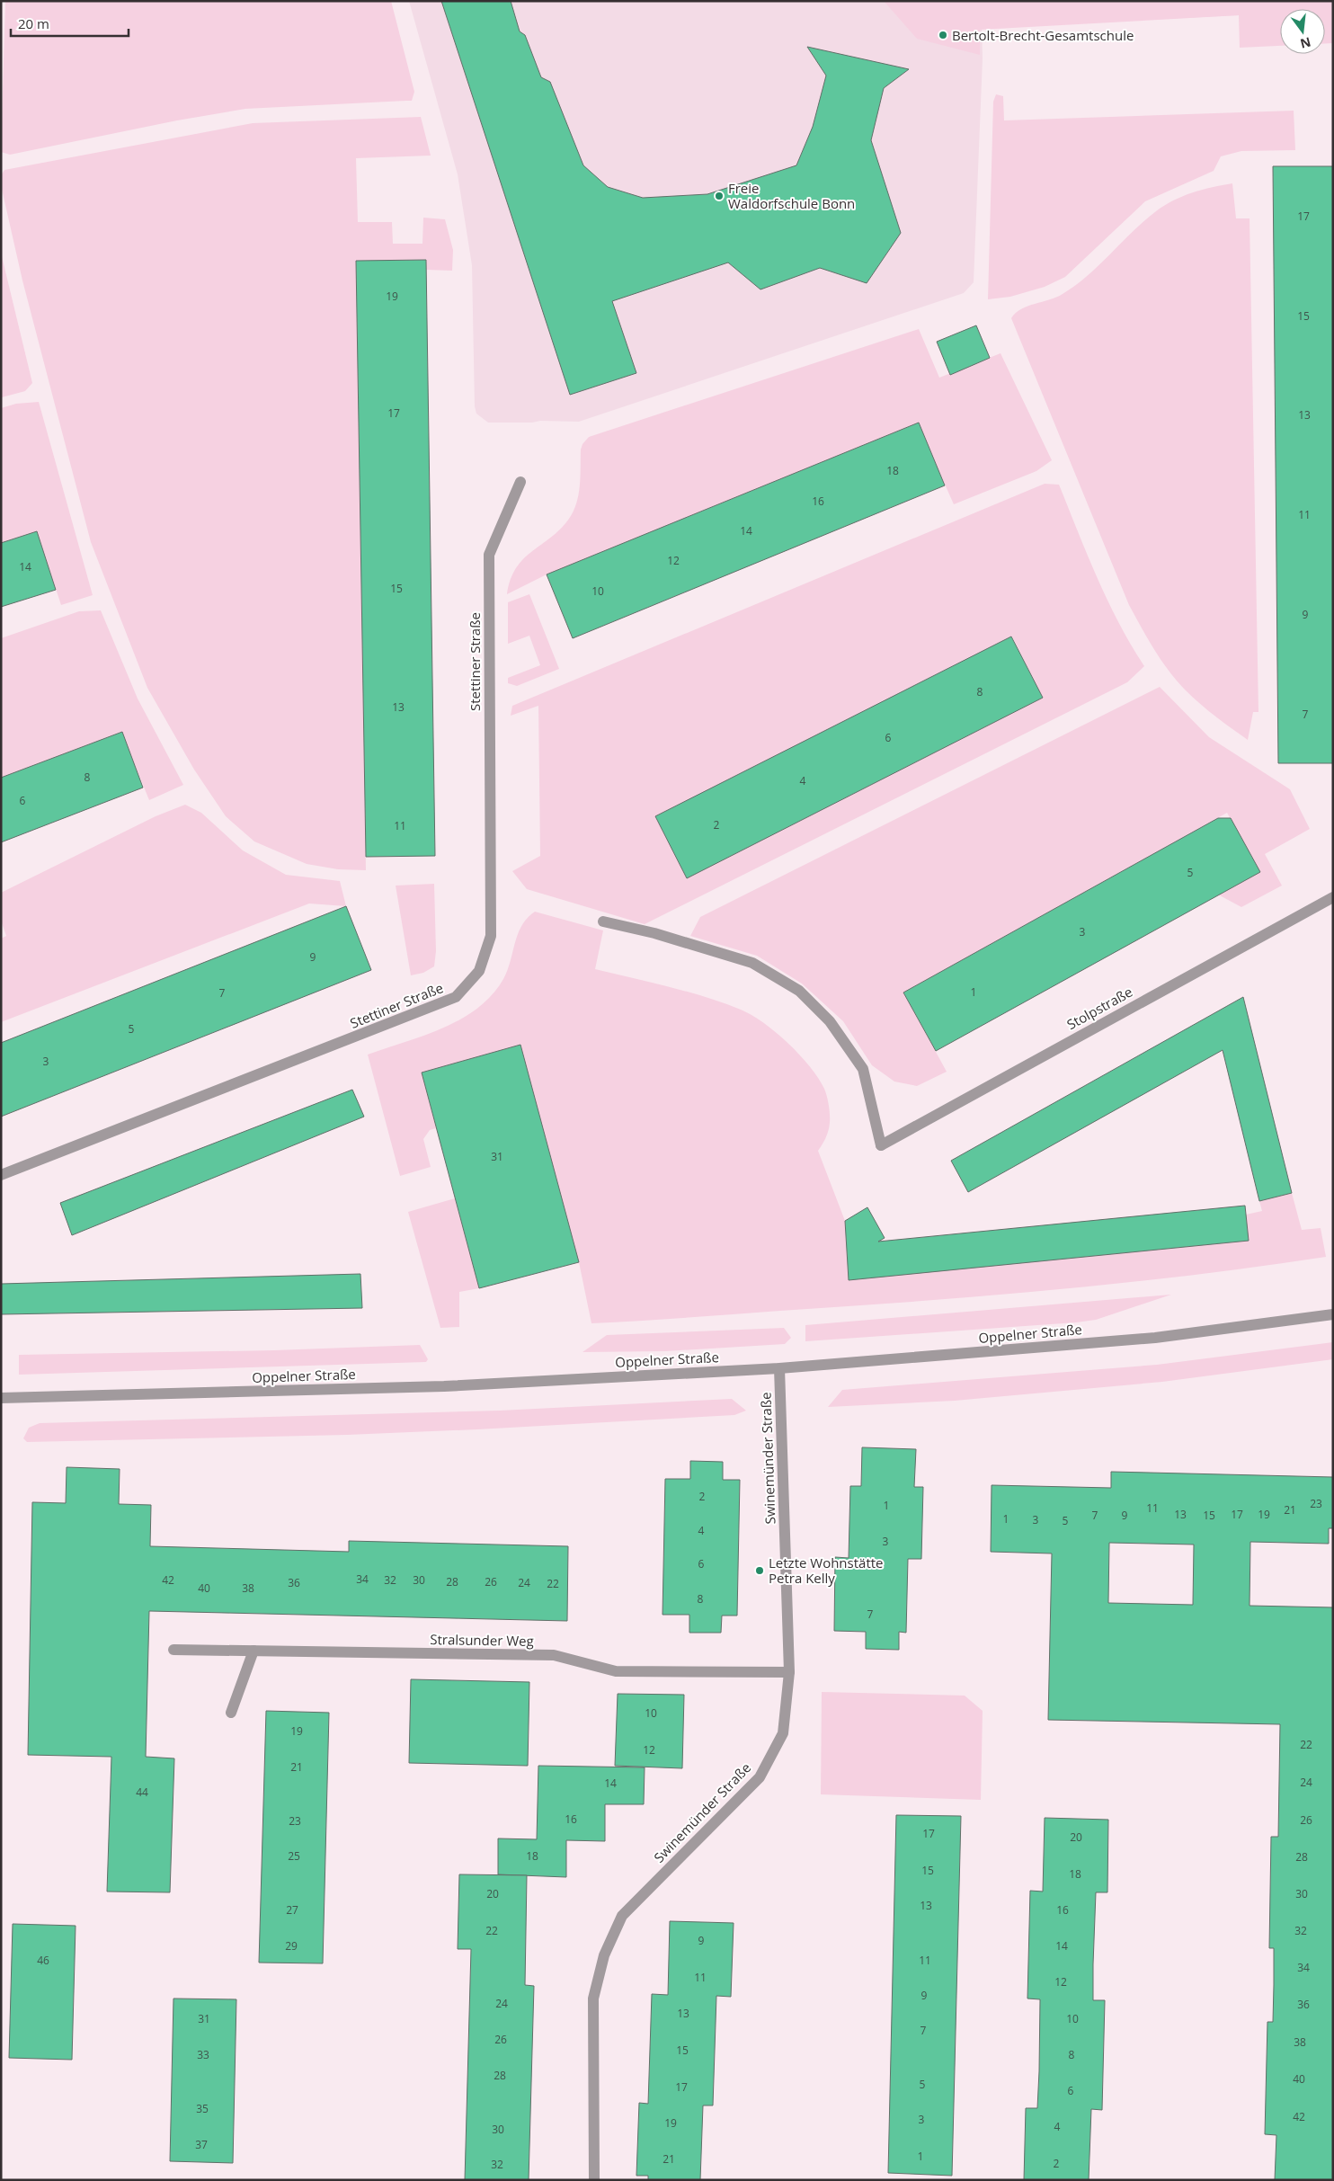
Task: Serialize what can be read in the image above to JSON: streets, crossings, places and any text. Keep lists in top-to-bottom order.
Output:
{
  "streets": {
    "street": [
      "Stettiner Straße",
      "Stolpstraße",
      "Oppelner Straße",
      "Swinemünder Straße",
      "Stralsunder Weg"
    ]
  },
  "crossings": [
    ["Oppelner Straße", "Swinemünder Straße"],
    ["Swinemünder Straße", "Stralsunder Weg"]
  ],
  "places": ["Bertolt-Brecht-Gesamtschule", "Freie Waldorfschule Bonn", "Letzte Wohnstätte Petra Kelly"],
  "house_numbers": [
    "17",
    "19",
    "15",
    "17",
    "13",
    "18",
    "16",
    "11",
    "14",
    "12",
    "14",
    "15",
    "10",
    "9",
    "8",
    "13",
    "7",
    "6",
    "8",
    "4",
    "6",
    "2",
    "11",
    "5",
    "3",
    "9",
    "1",
    "7",
    "5",
    "3",
    "31",
    "2",
    "23",
    "1",
    "11",
    "21",
    "13",
    "17",
    "19",
    "7",
    "9",
    "15",
    "1",
    "3",
    "5",
    "4",
    "3",
    "6",
    "34",
    "42",
    "32",
    "30",
    "28",
    "26",
    "36",
    "24",
    "22",
    "40",
    "38",
    "8",
    "7",
    "10",
    "19",
    "22",
    "12",
    "21",
    "24",
    "14",
    "44",
    "16",
    "26",
    "23",
    "17",
    "20",
    "25",
    "18",
    "28",
    "15",
    "18",
    "20",
    "30",
    "13",
    "27",
    "16",
    "22",
    "32",
    "9",
    "29",
    "14",
    "46",
    "11",
    "34",
    "11",
    "12",
    "9",
    "24",
    "36",
    "13",
    "31",
    "10",
    "7",
    "26",
    "38",
    "15",
    "33",
    "8",
    "28",
    "40",
    "5",
    "17",
    "6",
    "35",
    "42",
    "3",
    "19",
    "4",
    "30",
    "37",
    "1",
    "21",
    "2",
    "32"
  ],
  "scale_bar": "20 m",
  "north": "bottom"
}
